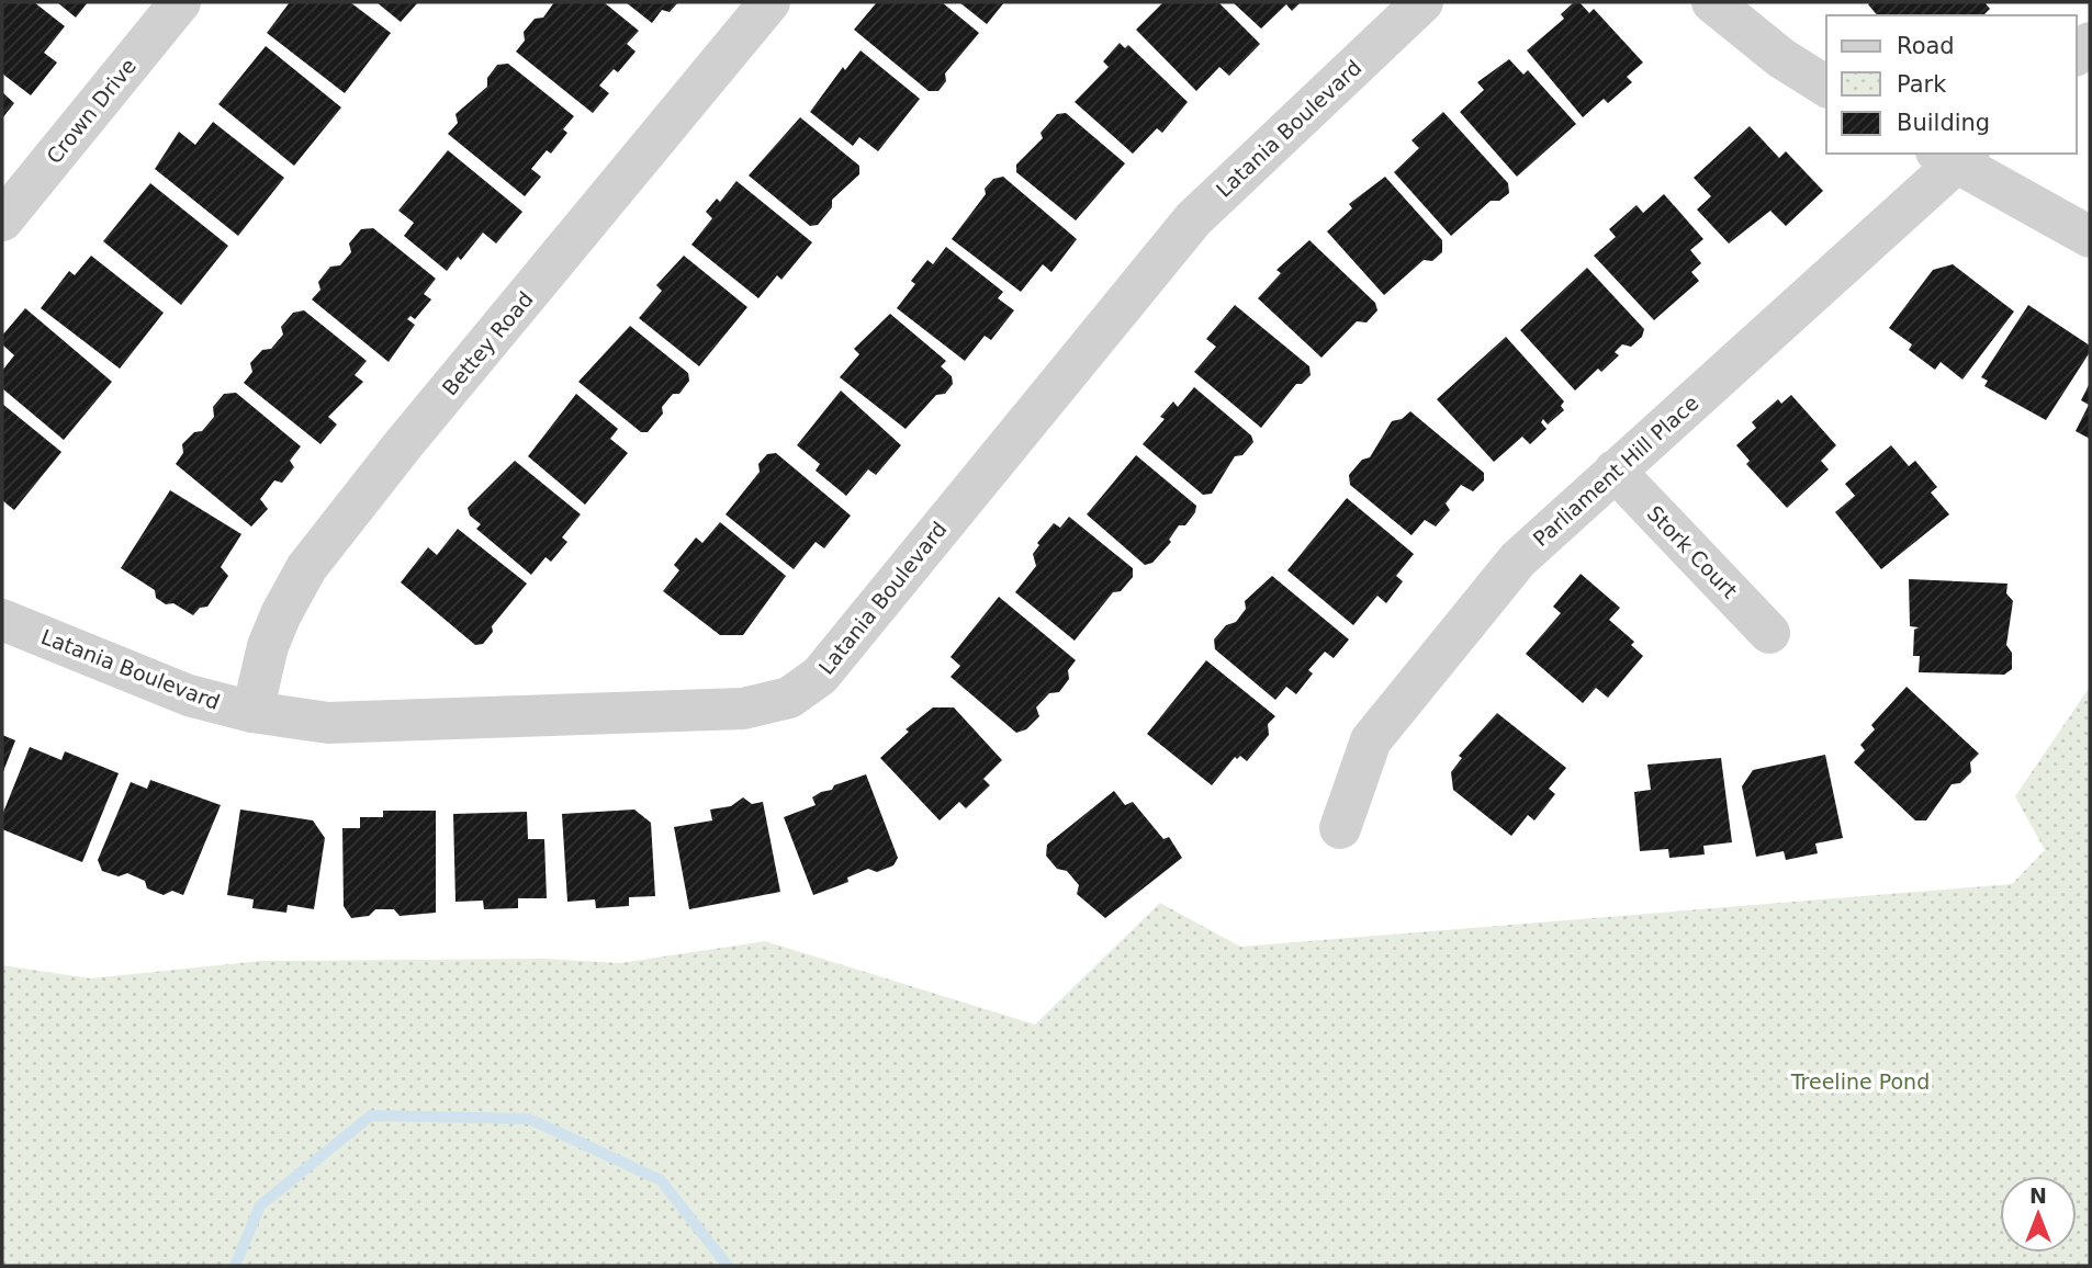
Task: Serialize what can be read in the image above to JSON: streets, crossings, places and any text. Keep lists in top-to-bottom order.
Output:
{
  "streets": {
    "street": [
      "Crown Drive",
      "Latania Boulevard",
      "Bettey Road",
      "Parliament Hill Place",
      "Stork Court"
    ]
  },
  "crossings": [
    ["Latania Boulevard", "Bettey Road"],
    ["Parliament Hill Place", "Stork Court"]
  ],
  "parks": ["Treeline Pond"],
  "legend": ["Road", "Park", "Building"],
  "north": "top"
}
